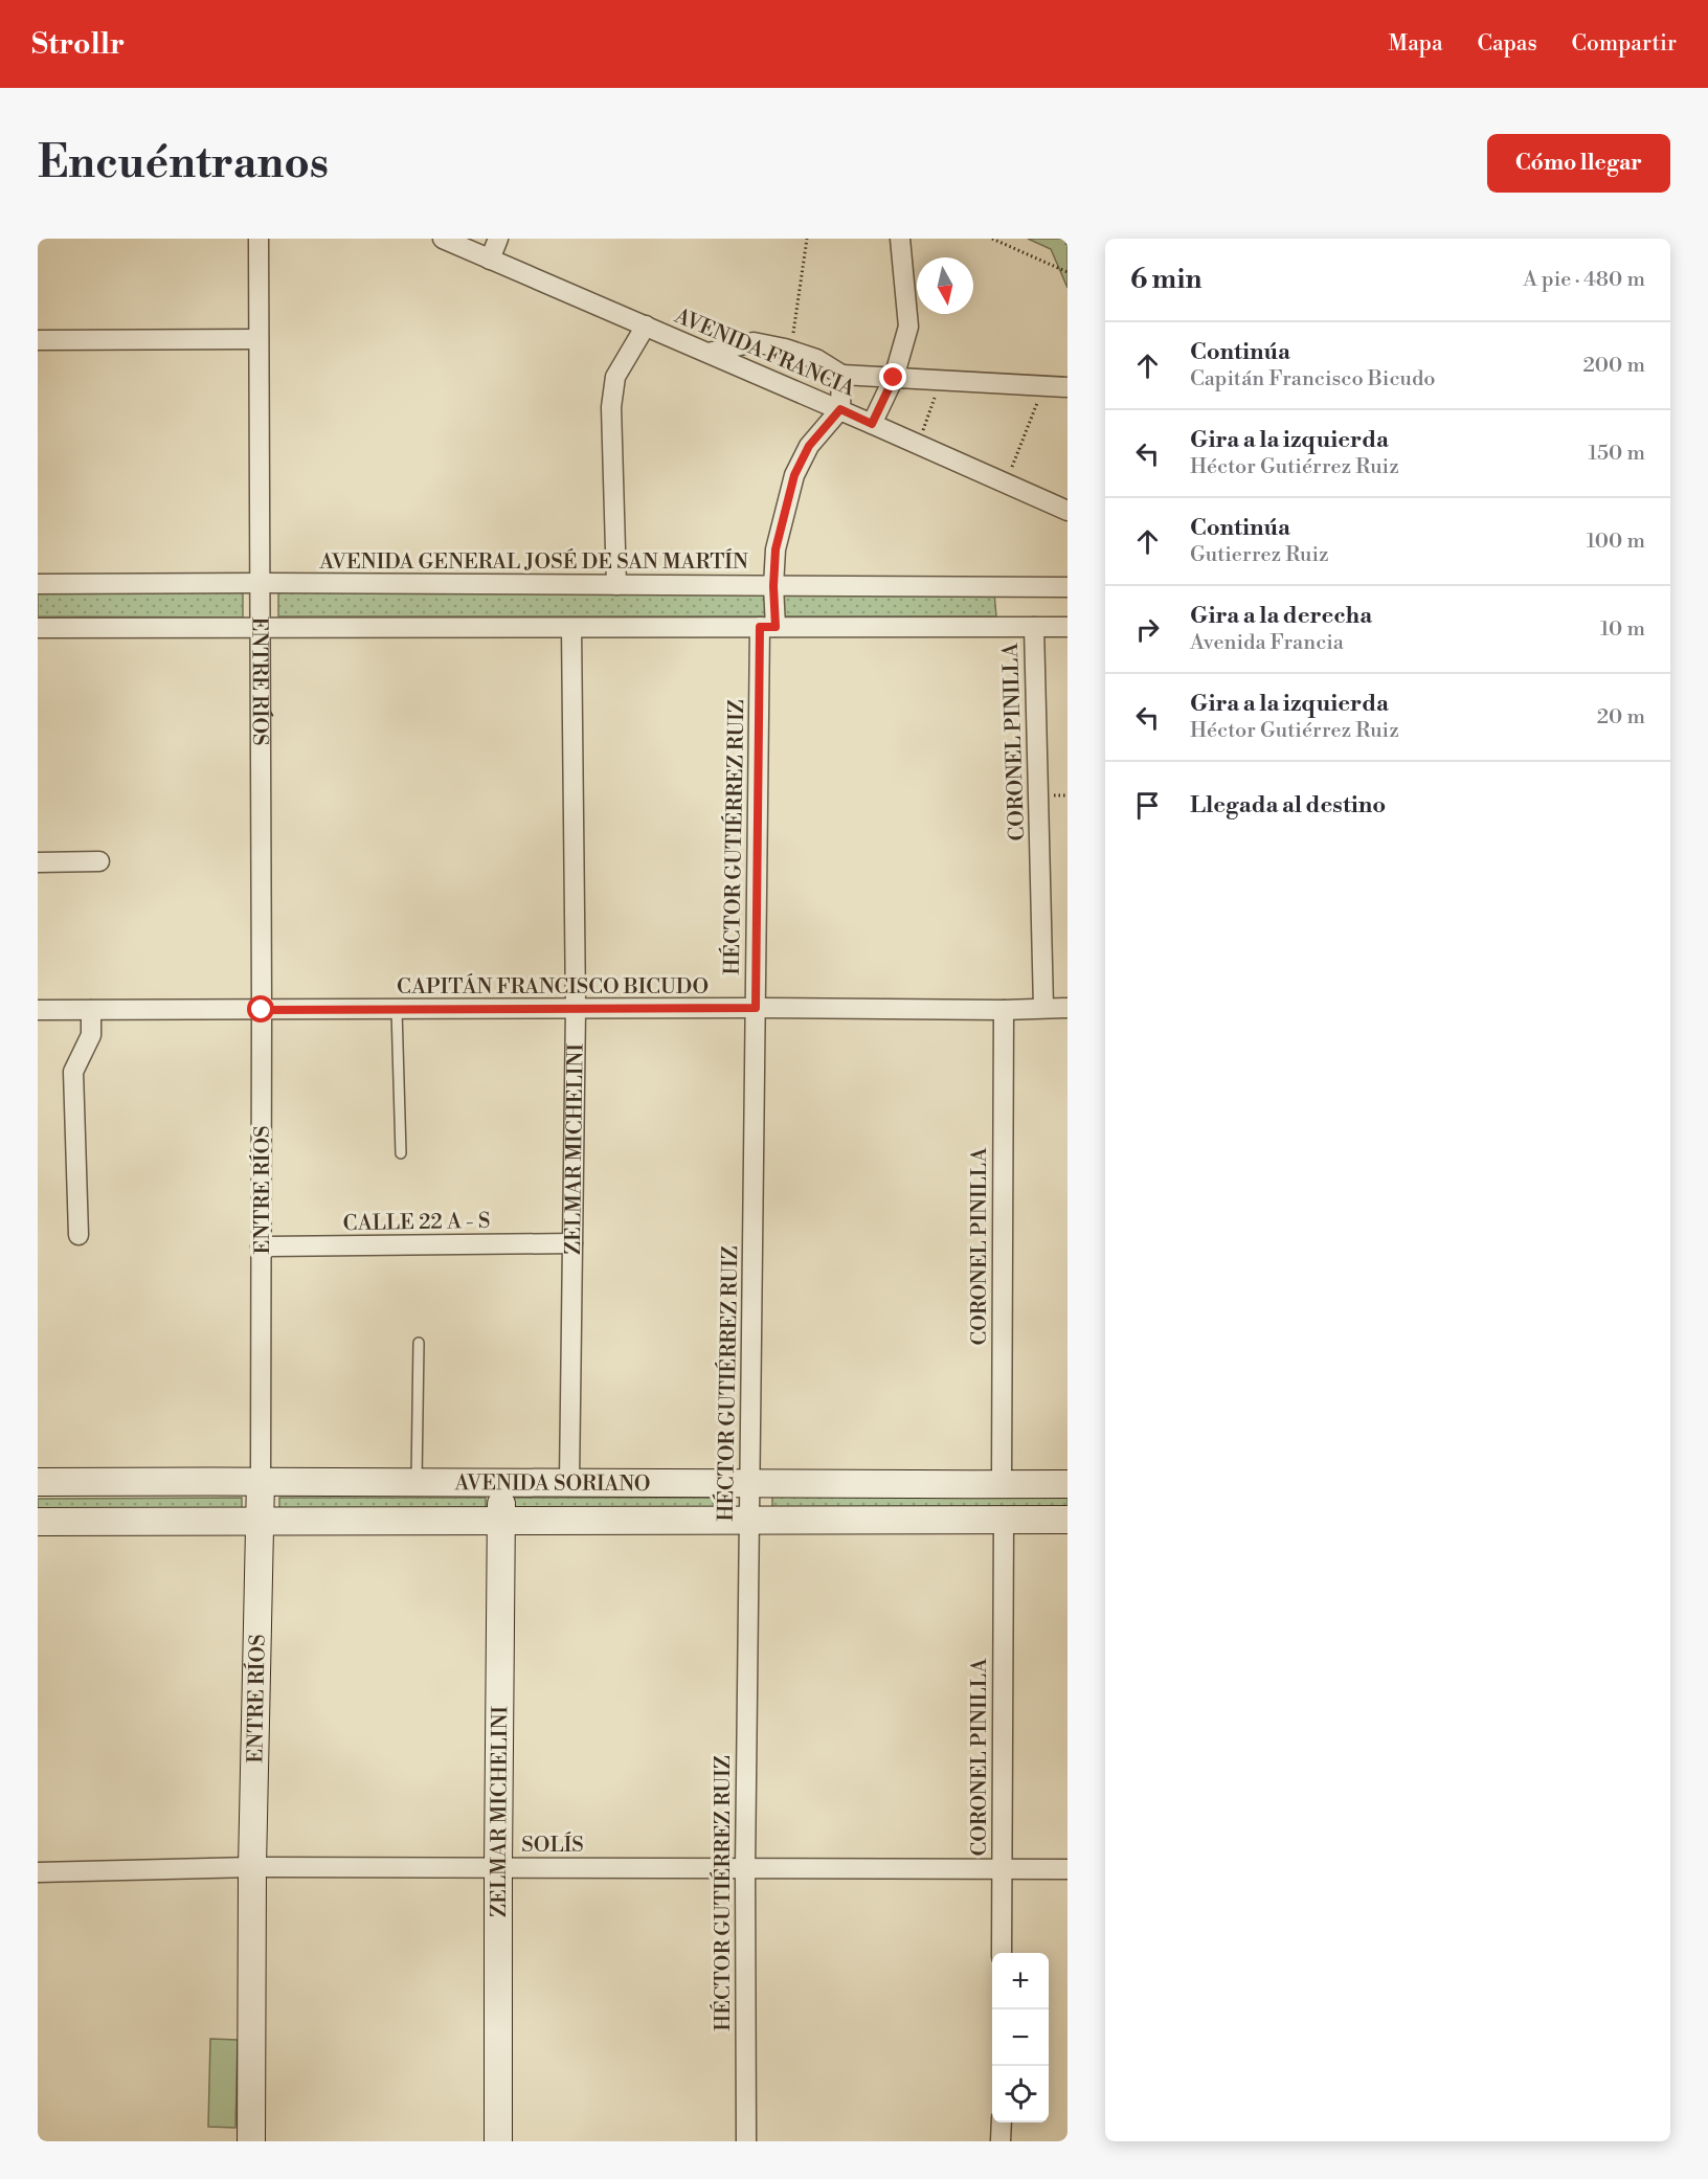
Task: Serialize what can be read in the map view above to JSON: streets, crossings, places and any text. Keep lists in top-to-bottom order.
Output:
{
  "streets": {
    "street": [
      "AVENIDA FRANCIA",
      "AVENIDA GENERAL JOSÉ DE SAN MARTÍN",
      "ENTRE RÍOS",
      "CORONEL PINILLA",
      "HÉCTOR GUTIÉRREZ RUIZ",
      "CAPITÁN FRANCISCO BICUDO",
      "ZELMAR MICHELINI",
      "CALLE 22 A - S",
      "AVENIDA SORIANO",
      "SOLÍS"
    ]
  },
  "crossings": [
    ["AVENIDA FRANCIA", "HÉCTOR GUTIÉRREZ RUIZ"],
    ["AVENIDA GENERAL JOSÉ DE SAN MARTÍN", "ENTRE RÍOS"],
    ["AVENIDA GENERAL JOSÉ DE SAN MARTÍN", "HÉCTOR GUTIÉRREZ RUIZ"],
    ["ENTRE RÍOS", "CAPITÁN FRANCISCO BICUDO"],
    ["ENTRE RÍOS", "CALLE 22 A - S"],
    ["ENTRE RÍOS", "AVENIDA SORIANO"],
    ["ENTRE RÍOS", "SOLÍS"],
    ["CORONEL PINILLA", "CAPITÁN FRANCISCO BICUDO"],
    ["CORONEL PINILLA", "AVENIDA SORIANO"],
    ["CORONEL PINILLA", "SOLÍS"],
    ["HÉCTOR GUTIÉRREZ RUIZ", "CAPITÁN FRANCISCO BICUDO"],
    ["HÉCTOR GUTIÉRREZ RUIZ", "AVENIDA SORIANO"],
    ["HÉCTOR GUTIÉRREZ RUIZ", "SOLÍS"],
    ["CAPITÁN FRANCISCO BICUDO", "ZELMAR MICHELINI"],
    ["ZELMAR MICHELINI", "CALLE 22 A - S"],
    ["ZELMAR MICHELINI", "AVENIDA SORIANO"],
    ["ZELMAR MICHELINI", "SOLÍS"]
  ],
  "north": "bottom",
  "page": {
    "header": "Strollr",
    "nav": ["Mapa", "Capas", "Compartir"],
    "buttons": "Cómo llegar",
    "title": "Encuéntranos",
    "heading": ["6 min", "A pie · 480 m"],
    "list": [
      ["Continúa", "Capitán Francisco Bicudo", "200 m"],
      ["Gira a la izquierda", "Héctor Gutiérrez Ruiz", "150 m"],
      ["Continúa", "Gutierrez Ruiz", "100 m"],
      ["Gira a la derecha", "Avenida Francia", "10 m"],
      ["Gira a la izquierda", "Héctor Gutiérrez Ruiz", "20 m"],
      "Llegada al destino"
    ],
    "map_buttons": ["+", "−"]
  }
}
